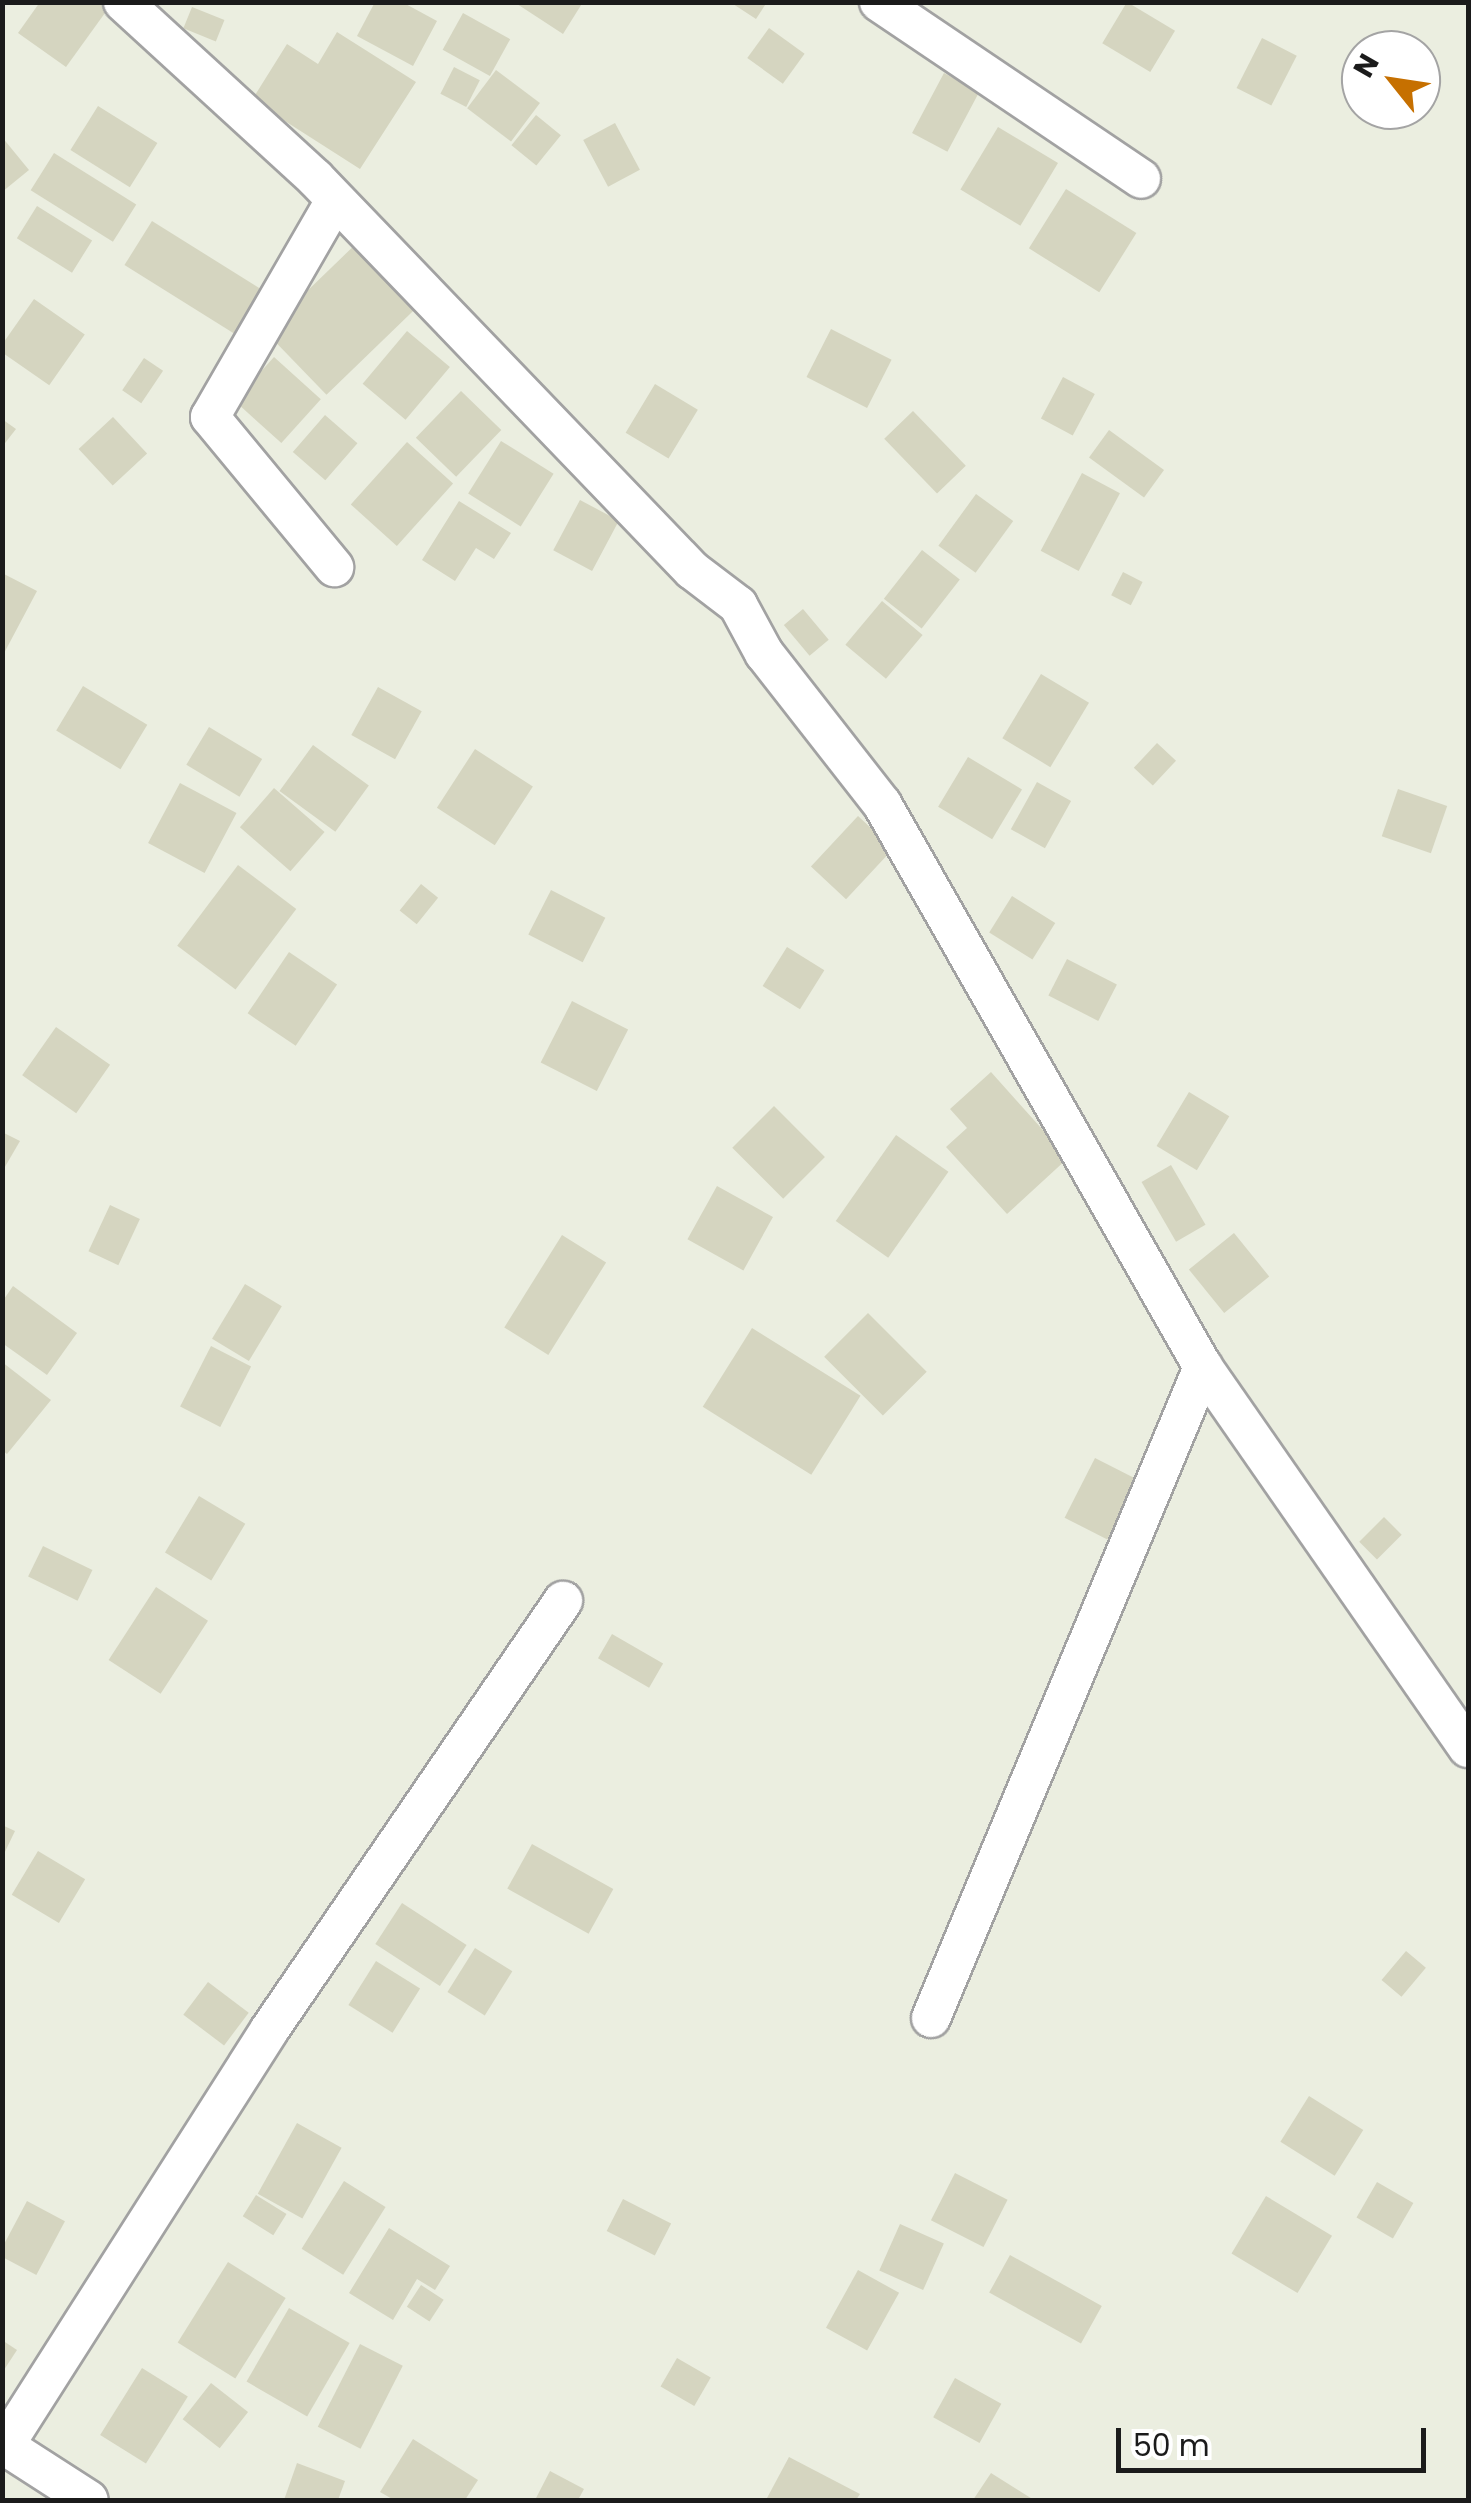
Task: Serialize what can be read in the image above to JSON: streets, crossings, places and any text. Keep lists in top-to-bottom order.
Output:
{
  "scale_bar": "50 m",
  "north": "top left"
}
